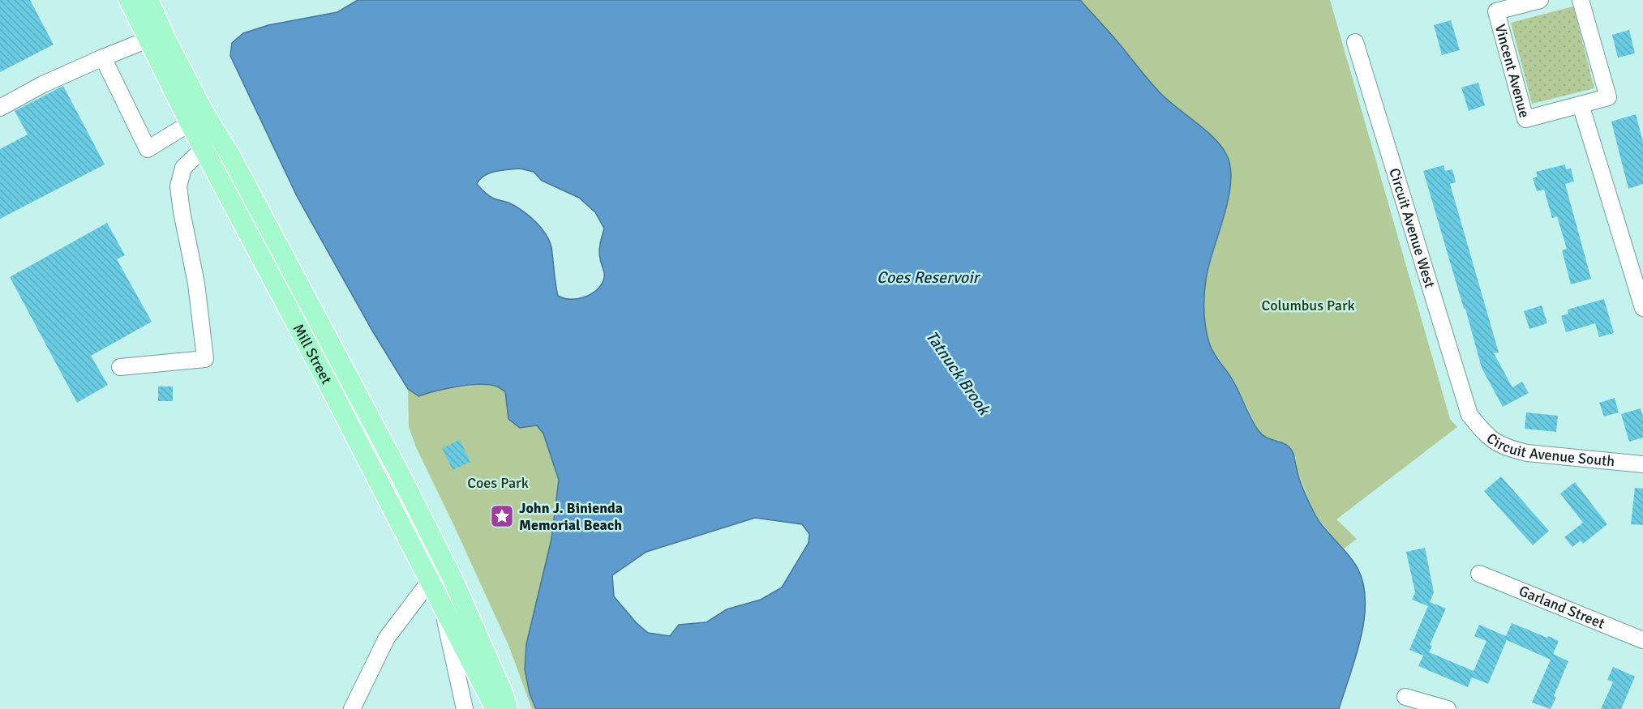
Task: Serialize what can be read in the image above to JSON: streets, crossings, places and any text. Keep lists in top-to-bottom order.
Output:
{
  "streets": {
    "main road": ["Mill Street"],
    "street": [
      "Vincent Avenue",
      "Circuit Avenue West",
      "Circuit Avenue South",
      "Garland Street"
    ]
  },
  "crossings": [
    ["Circuit Avenue West", "Circuit Avenue South"]
  ],
  "water": ["Coes Reservoir", "Tatnuck Brook"],
  "parks": ["Columbus Park", "Coes Park"],
  "places": {
    "place": ["John J. Binienda Memorial Beach"]
  }
}
